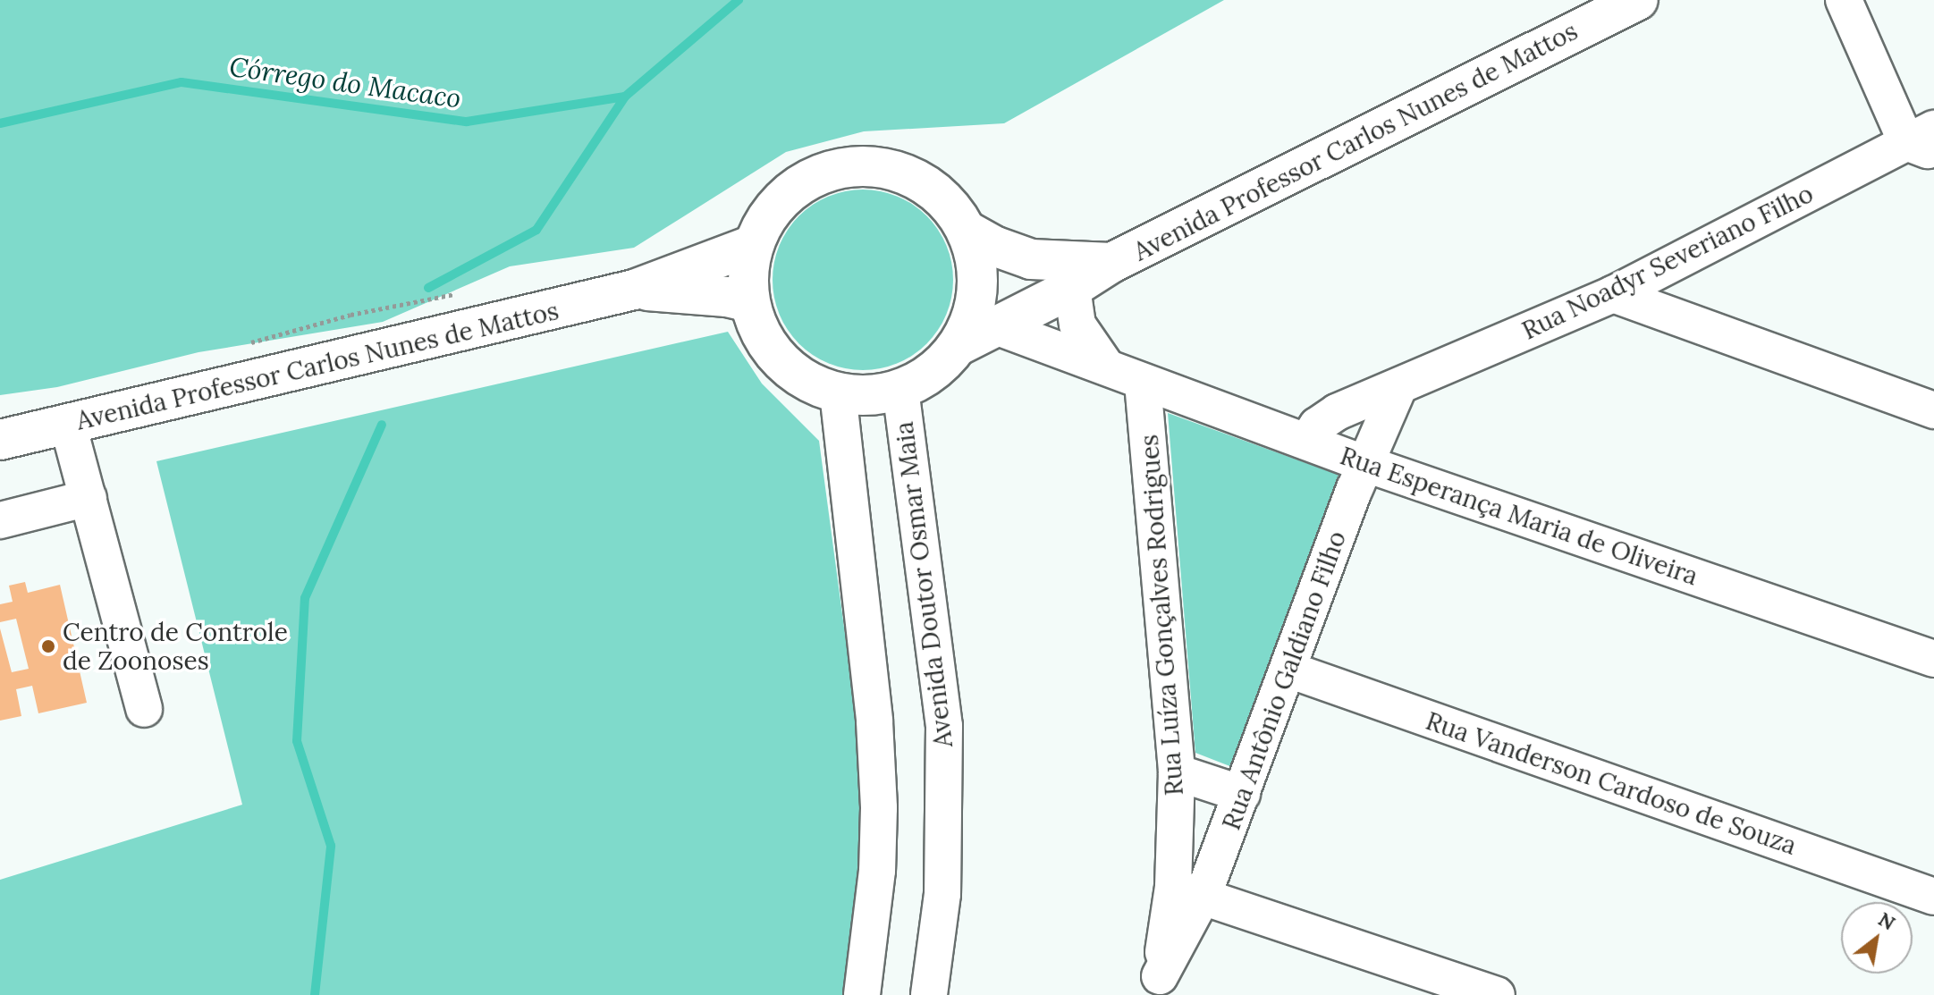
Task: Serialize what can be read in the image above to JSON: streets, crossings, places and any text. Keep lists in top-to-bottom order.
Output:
{
  "streets": {
    "main road": ["Avenida Professor Carlos Nunes de Mattos"],
    "street": [
      "Rua Noadyr Severiano Filho",
      "Rua Esperança Maria de Oliveira",
      "Avenida Doutor Osmar Maia",
      "Rua Luíza Gonçalves Rodrigues",
      "Rua Antônio Galdiano Filho",
      "Rua Vanderson Cardoso de Souza"
    ]
  },
  "crossings": [
    ["Avenida Professor Carlos Nunes de Mattos", "Rua Esperança Maria de Oliveira"],
    ["Avenida Professor Carlos Nunes de Mattos", "Avenida Doutor Osmar Maia"],
    ["Rua Noadyr Severiano Filho", "Rua Esperança Maria de Oliveira"],
    ["Rua Esperança Maria de Oliveira", "Rua Luíza Gonçalves Rodrigues"],
    ["Rua Esperança Maria de Oliveira", "Rua Antônio Galdiano Filho"],
    ["Rua Luíza Gonçalves Rodrigues", "Rua Antônio Galdiano Filho"],
    ["Rua Antônio Galdiano Filho", "Rua Vanderson Cardoso de Souza"]
  ],
  "water": ["Córrego do Macaco"],
  "places": ["Centro de Controle de Zoonoses"],
  "north": "top right"
}
